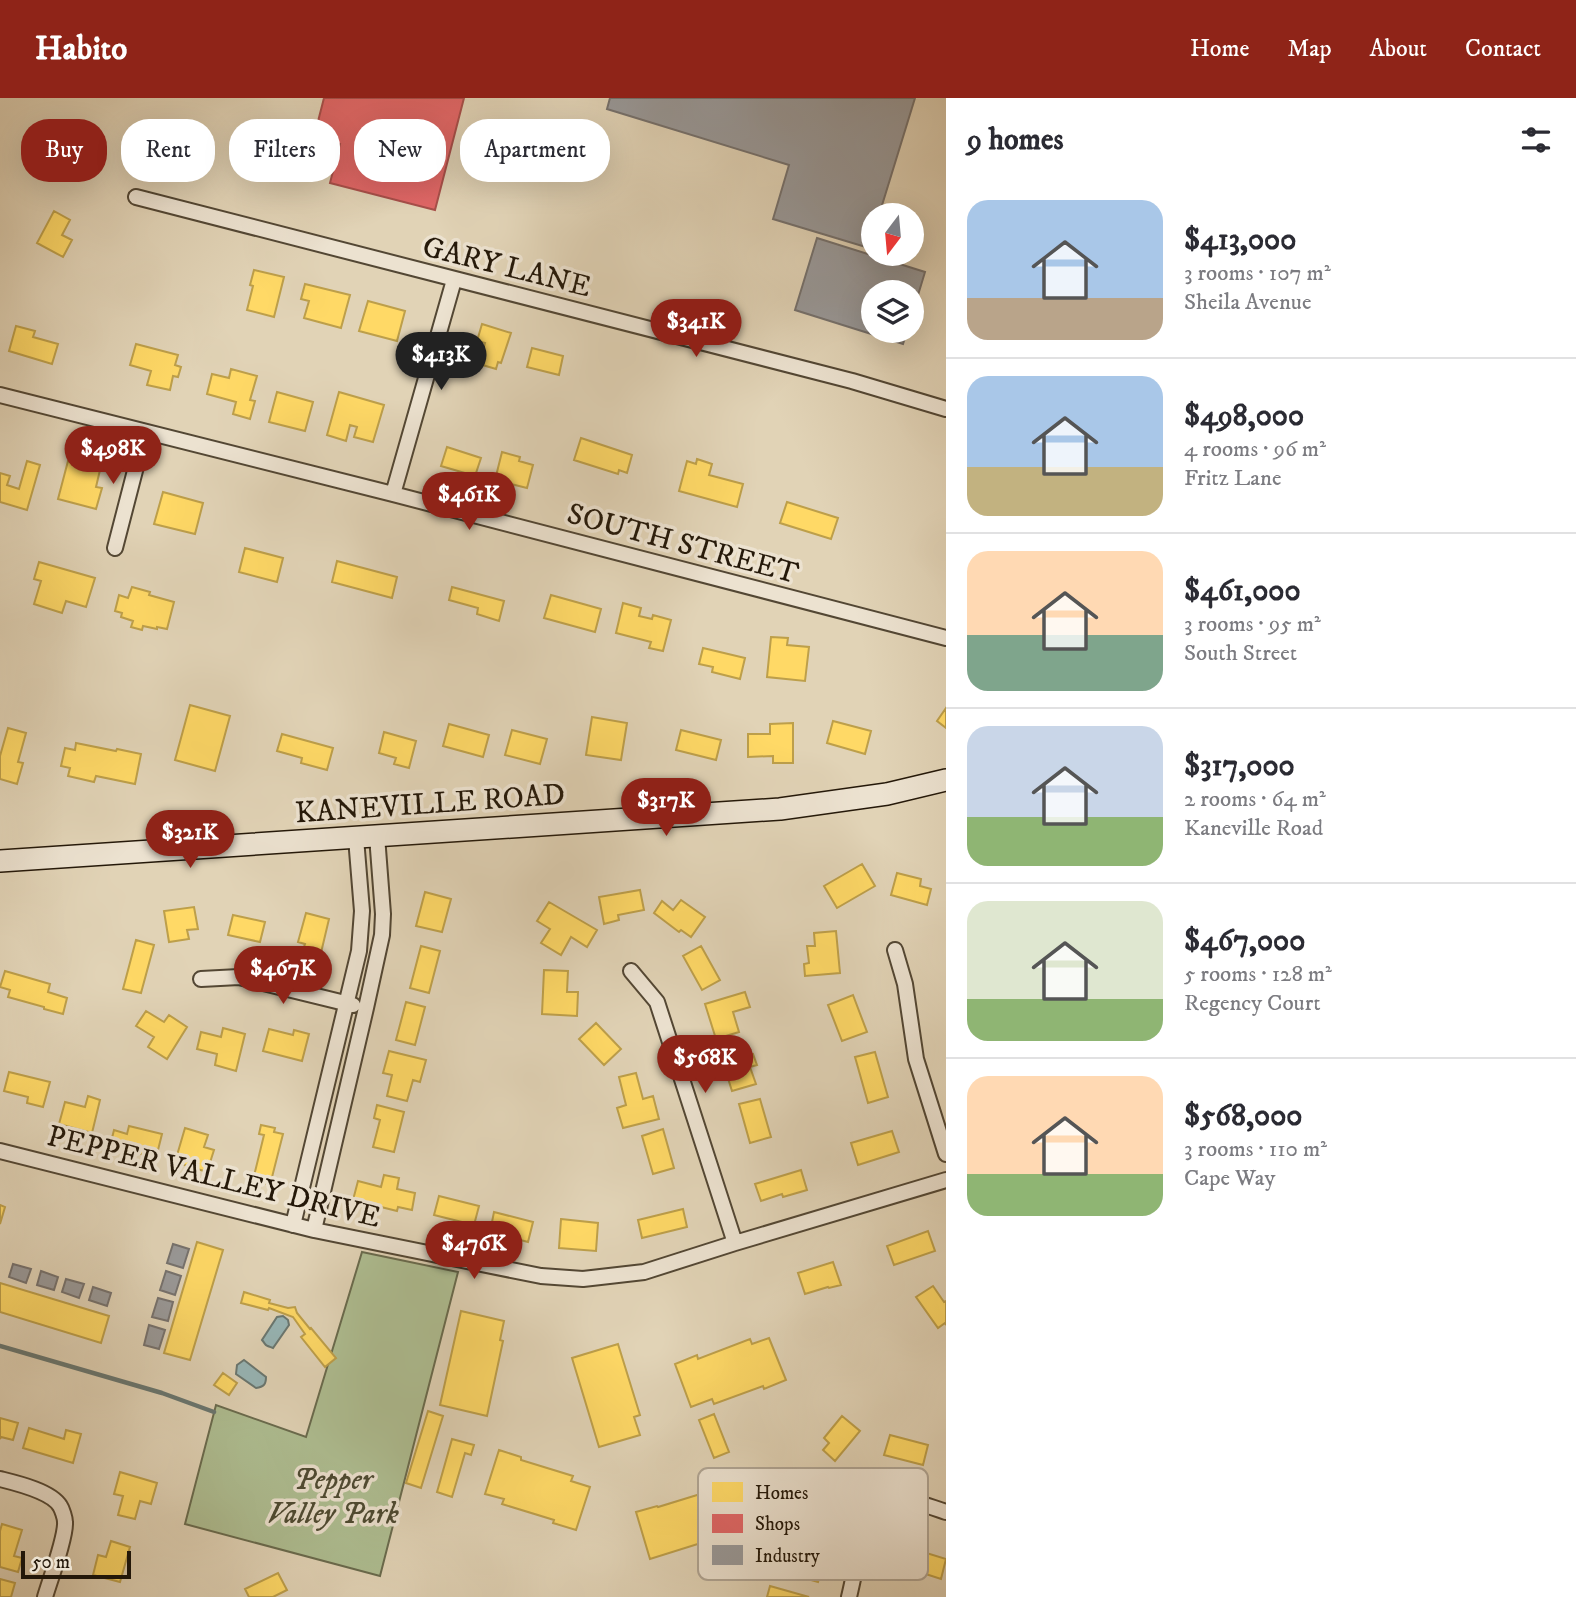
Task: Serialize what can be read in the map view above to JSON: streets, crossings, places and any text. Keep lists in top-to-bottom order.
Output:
{
  "streets": {
    "main road": ["KANEVILLE ROAD"],
    "street": ["GARY LANE", "SOUTH STREET", "PEPPER VALLEY DRIVE"]
  },
  "parks": ["Pepper Valley Park"],
  "legend": ["Homes", "Shops", "Industry"],
  "scale_bar": "50 m",
  "north": "bottom",
  "page": {
    "header": "Habito",
    "nav": [
      "Home",
      "Map",
      "About",
      "Contact"
    ],
    "heading": "9 homes",
    "chip": [
      "Buy",
      "Rent",
      "Filters",
      "New",
      "Apartment"
    ],
    "list": [
      {
        "name": "$413,000",
        "note": "3 rooms · 107 m² · Sheila Avenue"
      },
      {
        "name": "$498,000",
        "note": "4 rooms · 96 m² · Fritz Lane"
      },
      {
        "name": "$461,000",
        "note": "3 rooms · 95 m² · South Street"
      },
      {
        "name": "$317,000",
        "note": "2 rooms · 64 m² · Kaneville Road"
      },
      {
        "name": "$467,000",
        "note": "5 rooms · 128 m² · Regency Court"
      },
      {
        "name": "$568,000",
        "note": "3 rooms · 110 m² · Cape Way"
      }
    ],
    "price": [
      "$341K",
      "$413K",
      "$498K",
      "$461K",
      "$317K",
      "$321K",
      "$467K",
      "$568K",
      "$476K"
    ],
    "scale": "50 m"
  }
}
